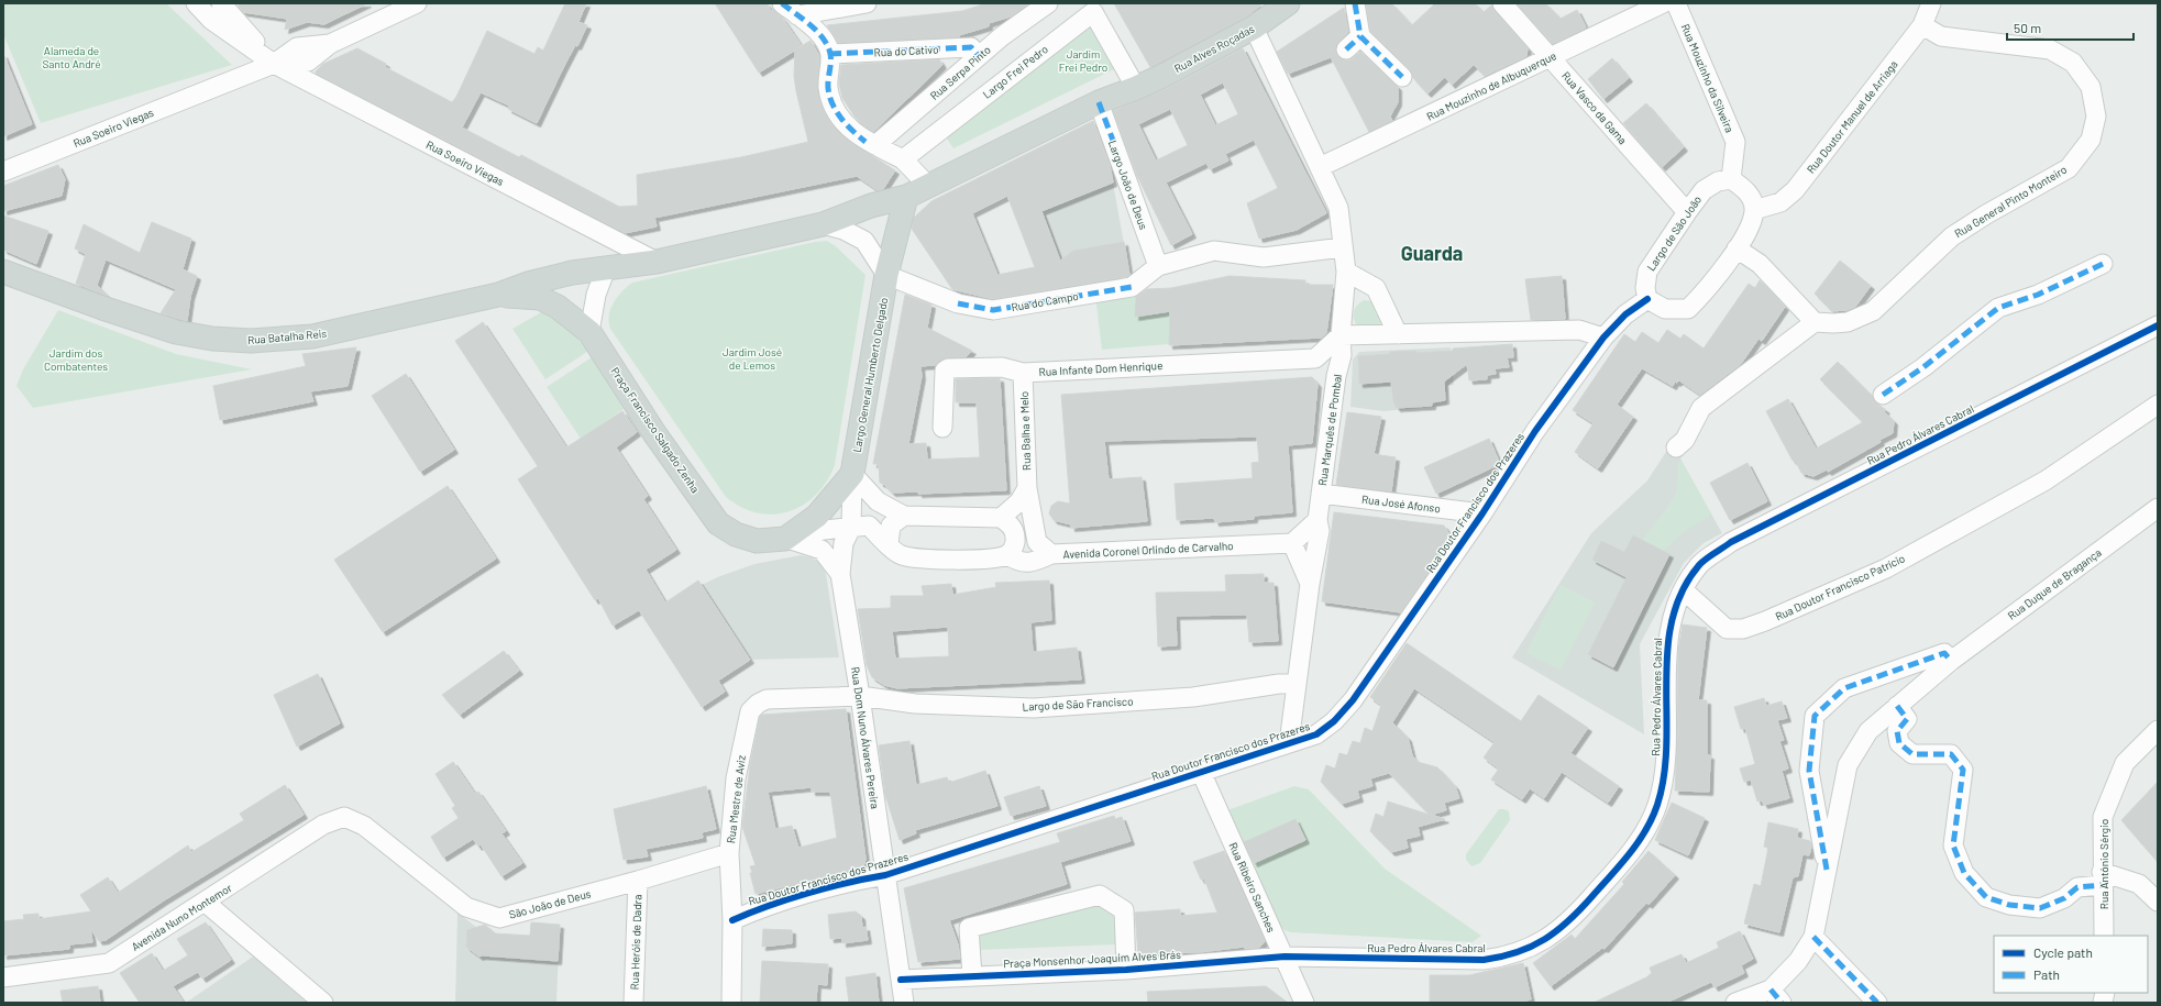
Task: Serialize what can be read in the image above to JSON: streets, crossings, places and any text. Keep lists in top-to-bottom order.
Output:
{
  "streets": {
    "main road": [
      "Rua Alves Roçadas",
      "Rua Batalha Reis",
      "Largo General Humberto Delgado",
      "Praça Francisco Salgado Zenha"
    ],
    "street": [
      "Rua do Cativo",
      "Largo Frei Pedro",
      "Rua Serpa Pinto",
      "Rua Mouzinho da Silveira",
      "Rua Mouzinho de Albuquerque",
      "Rua Vasco da Gama",
      "Rua Doutor Manuel de Arriaga",
      "Rua Soeiro Viegas",
      "Largo João de Deus",
      "Rua General Pinto Monteiro",
      "Largo de São João",
      "Rua do Campo",
      "Rua Infante Dom Henrique",
      "Rua Marquês de Pombal",
      "Rua Balha e Melo",
      "Rua Pedro Álvares Cabral",
      "Rua Doutor Francisco dos Prazeres",
      "Rua José Afonso",
      "Avenida Coronel Orlindo de Carvalho",
      "Rua Duque de Bragança",
      "Rua Doutor Francisco Patrício",
      "Largo de São Francisco",
      "Rua Dom Nuno Álvares Pereira",
      "Rua Mestre de Aviz",
      "Rua António Sérgio",
      "Rua Ribeiro Sanches",
      "São João de Deus",
      "Avenida Nuno Montemor",
      "Rua Heróis de Dadra",
      "Praça Monsenhor Joaquim Alves Brás"
    ]
  },
  "crossings": [
    ["Rua Alves Roçadas", "Largo Frei Pedro"],
    ["Rua Alves Roçadas", "Rua Marquês de Pombal"],
    ["Rua do Cativo", "Rua Serpa Pinto"],
    ["Rua Mouzinho da Silveira", "Largo de São João"],
    ["Rua Mouzinho de Albuquerque", "Rua Vasco da Gama"],
    ["Rua Mouzinho de Albuquerque", "Rua Marquês de Pombal"],
    ["Rua Vasco da Gama", "Largo de São João"],
    ["Rua Doutor Manuel de Arriaga", "Rua General Pinto Monteiro"],
    ["Rua Soeiro Viegas", "Rua Batalha Reis"],
    ["Largo João de Deus", "Rua do Campo"],
    ["Rua do Campo", "Largo General Humberto Delgado"],
    ["Rua Batalha Reis", "Praça Francisco Salgado Zenha"],
    ["Rua Infante Dom Henrique", "Rua Balha e Melo"],
    ["Largo General Humberto Delgado", "Rua Dom Nuno Álvares Pereira"],
    ["Praça Francisco Salgado Zenha", "Rua Dom Nuno Álvares Pereira"],
    ["Rua Marquês de Pombal", "Rua Doutor Francisco dos Prazeres"],
    ["Rua Marquês de Pombal", "Rua José Afonso"],
    ["Rua Marquês de Pombal", "Largo de São Francisco"],
    ["Rua Balha e Melo", "Avenida Coronel Orlindo de Carvalho"],
    ["Rua Pedro Álvares Cabral", "Rua Doutor Francisco Patrício"],
    ["Rua Pedro Álvares Cabral", "Rua Ribeiro Sanches"],
    ["Rua Pedro Álvares Cabral", "Praça Monsenhor Joaquim Alves Brás"],
    ["Rua Doutor Francisco dos Prazeres", "Rua José Afonso"],
    ["Rua Doutor Francisco dos Prazeres", "Rua Dom Nuno Álvares Pereira"],
    ["Rua Doutor Francisco dos Prazeres", "Rua Mestre de Aviz"],
    ["Rua Doutor Francisco dos Prazeres", "Rua Ribeiro Sanches"],
    ["Largo de São Francisco", "Rua Dom Nuno Álvares Pereira"],
    ["Largo de São Francisco", "Rua Mestre de Aviz"],
    ["Rua Dom Nuno Álvares Pereira", "Rua Mestre de Aviz"],
    ["Rua Dom Nuno Álvares Pereira", "Praça Monsenhor Joaquim Alves Brás"],
    ["Rua Mestre de Aviz", "São João de Deus"],
    ["Rua Ribeiro Sanches", "Praça Monsenhor Joaquim Alves Brás"],
    ["São João de Deus", "Avenida Nuno Montemor"],
    ["São João de Deus", "Rua Heróis de Dadra"]
  ],
  "districts": ["Guarda"],
  "parks": [
    "Alameda de Santo André",
    "Jardim Frei Pedro",
    "Jardim José de Lemos",
    "Jardim dos Combatentes"
  ],
  "legend": ["Cycle path", "Path"],
  "scale_bar": "50 m"
}
